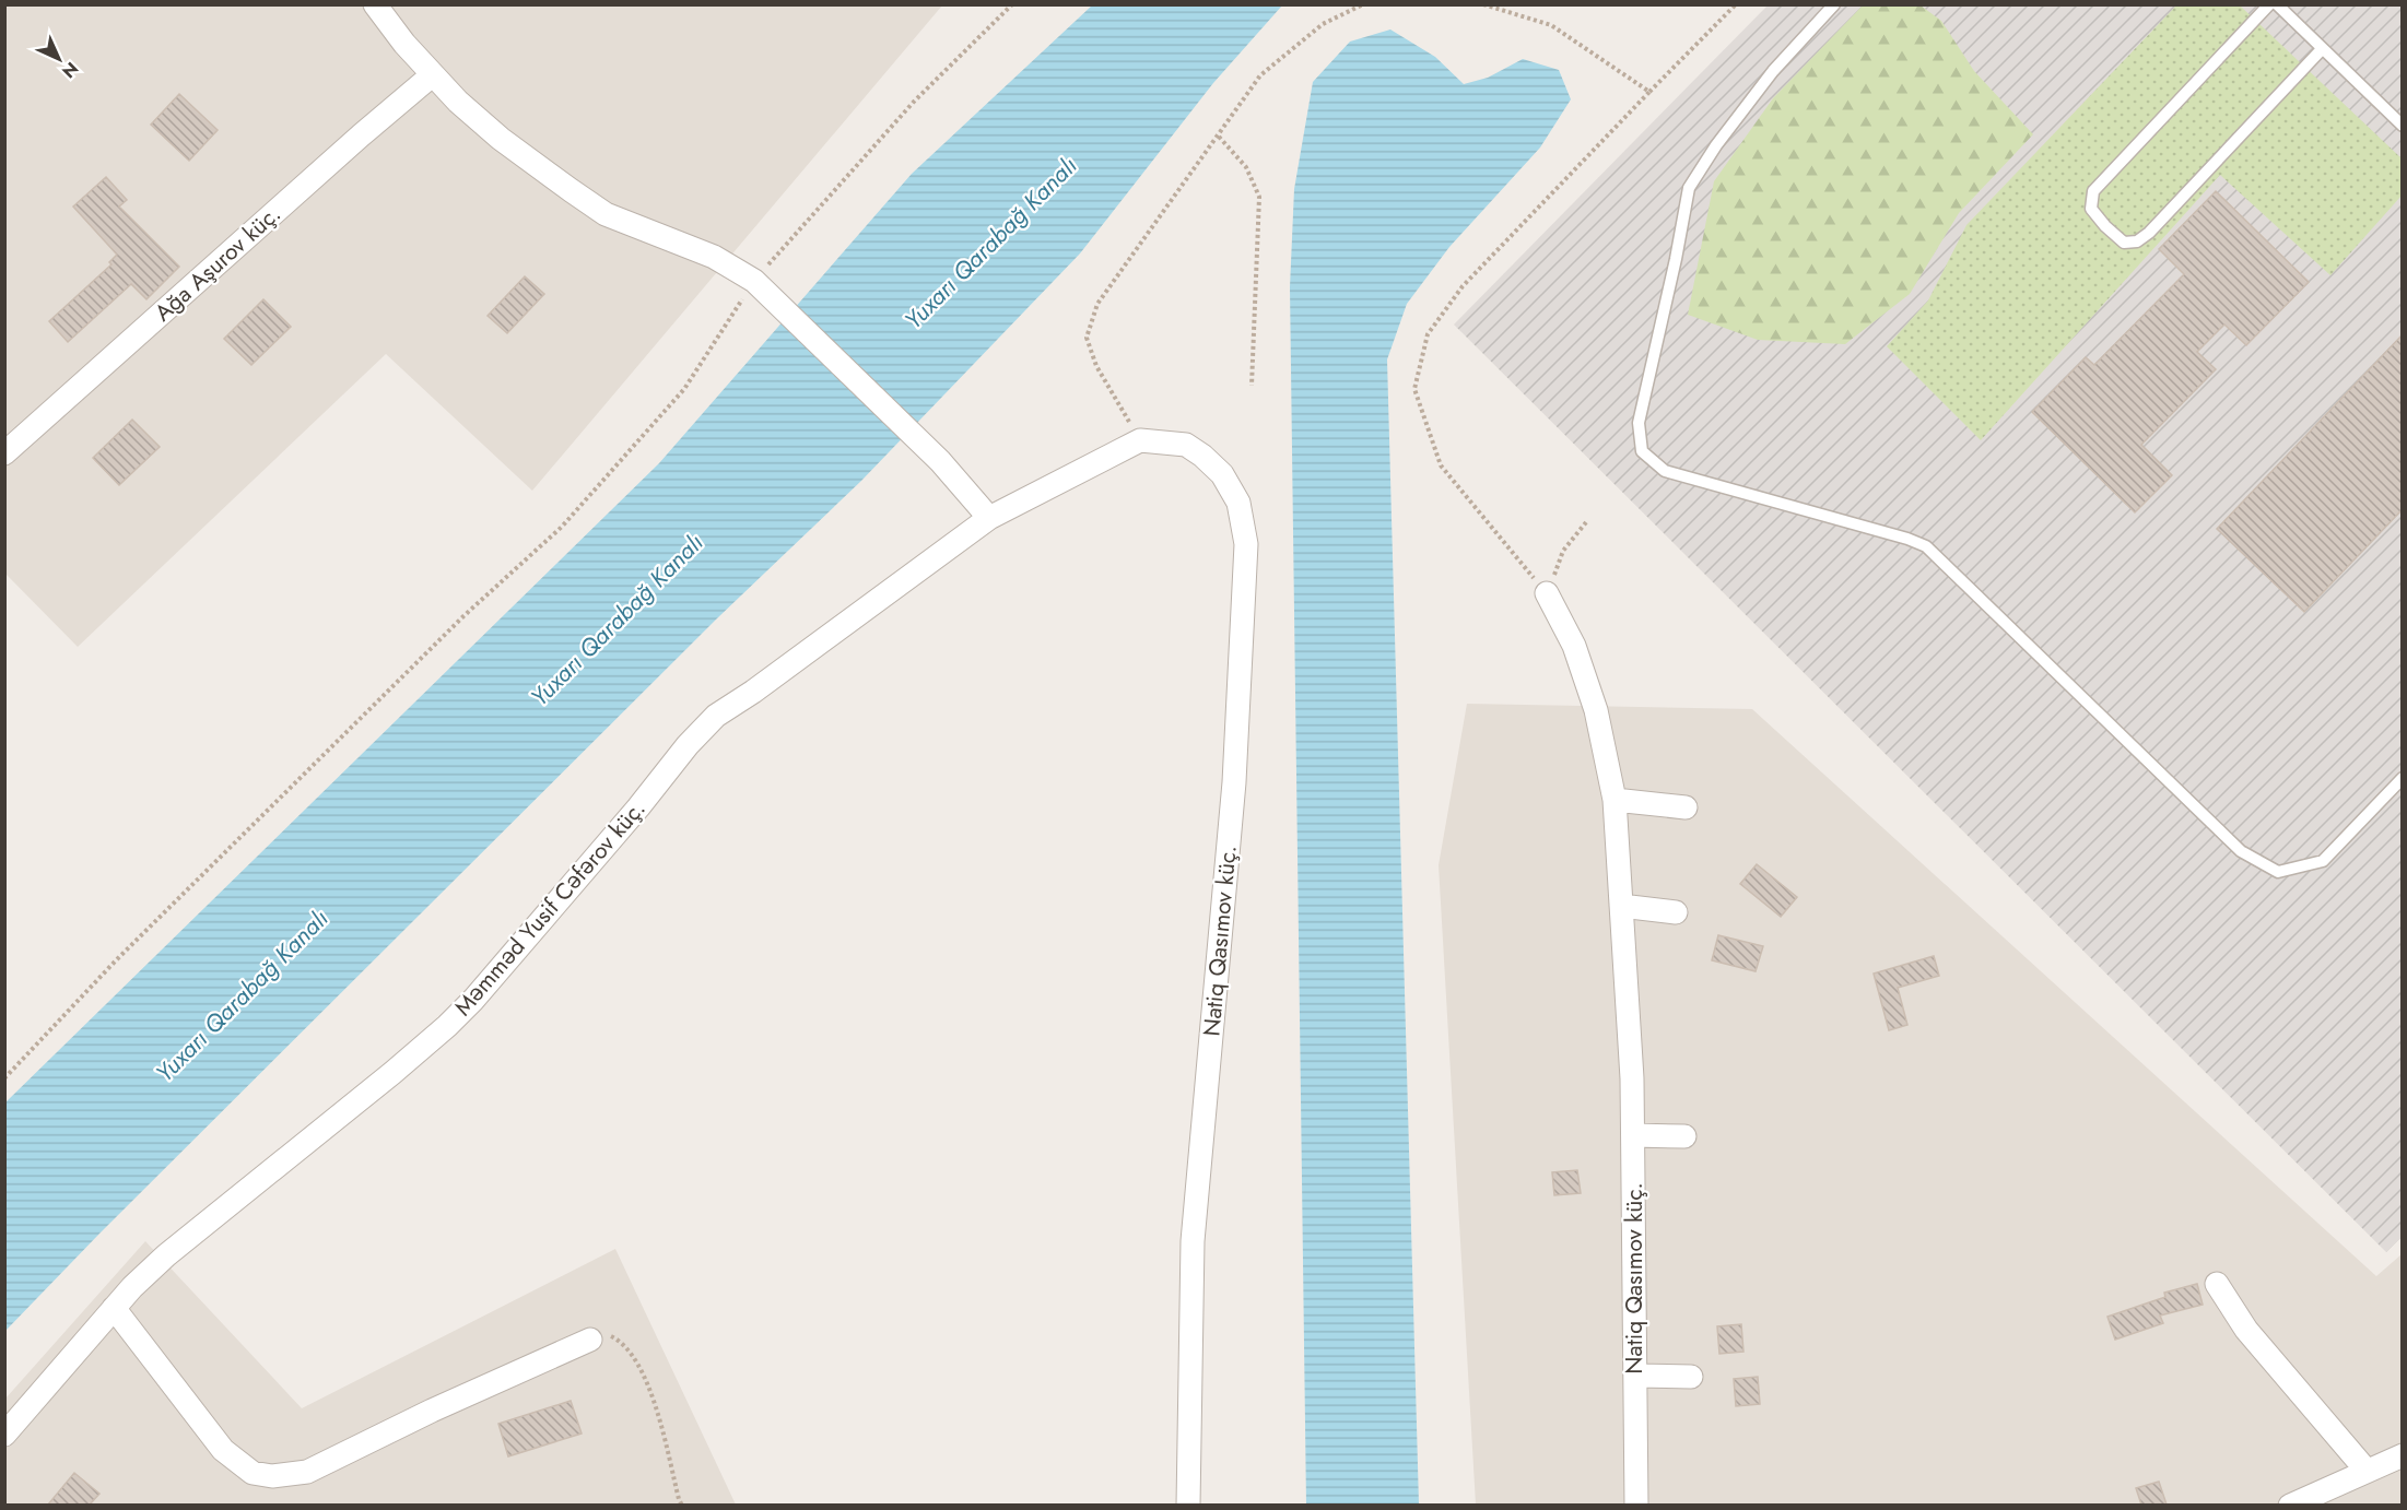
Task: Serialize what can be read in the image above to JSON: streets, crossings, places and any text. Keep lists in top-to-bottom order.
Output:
{
  "streets": {
    "street": ["Ağa Aşurov küç.", "Məmməd Yusif Cəfərov küç.", "Natiq Qasımov küç."]
  },
  "crossings": [
    ["Məmməd Yusif Cəfərov küç.", "Natiq Qasımov küç."]
  ],
  "water": ["Yuxarı Qarabağ Kanalı"],
  "north": "bottom right"
}
